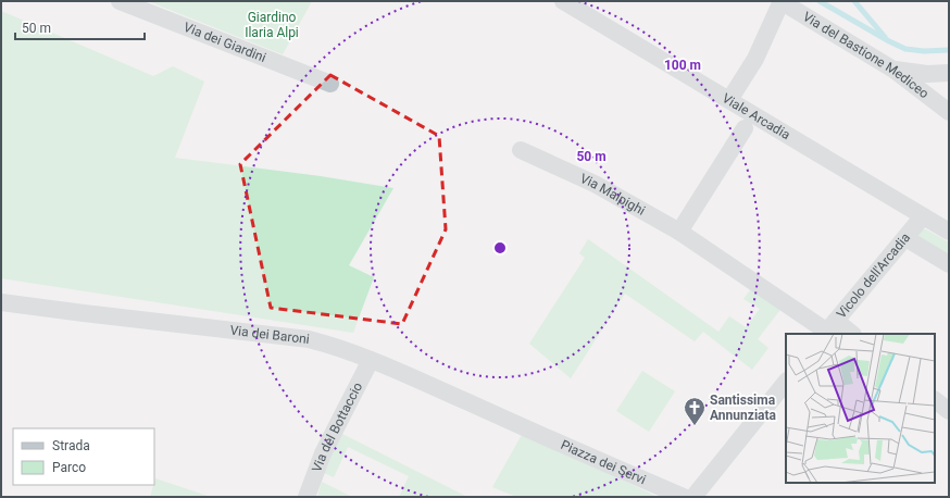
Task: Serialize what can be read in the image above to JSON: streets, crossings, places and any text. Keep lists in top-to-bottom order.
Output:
{
  "streets": {
    "street": [
      "Via dei Giardini",
      "Via del Bastione Mediceo",
      "Viale Arcadia",
      "Via Malpighi",
      "Vicolo dell'Arcadia",
      "Via dei Baroni",
      "Via del Bottaccio",
      "Piazza dei Servi"
    ]
  },
  "crossings": [
    ["Viale Arcadia", "Vicolo dell'Arcadia"],
    ["Via Malpighi", "Vicolo dell'Arcadia"],
    ["Via dei Baroni", "Via del Bottaccio"],
    ["Via dei Baroni", "Piazza dei Servi"]
  ],
  "parks": ["Giardino Ilaria Alpi"],
  "places": {
    "church": ["Santissima Annunziata"]
  },
  "legend": ["Strada", "Parco"],
  "scale_bar": "50 m",
  "rings": ["100 m", "50 m"]
}
